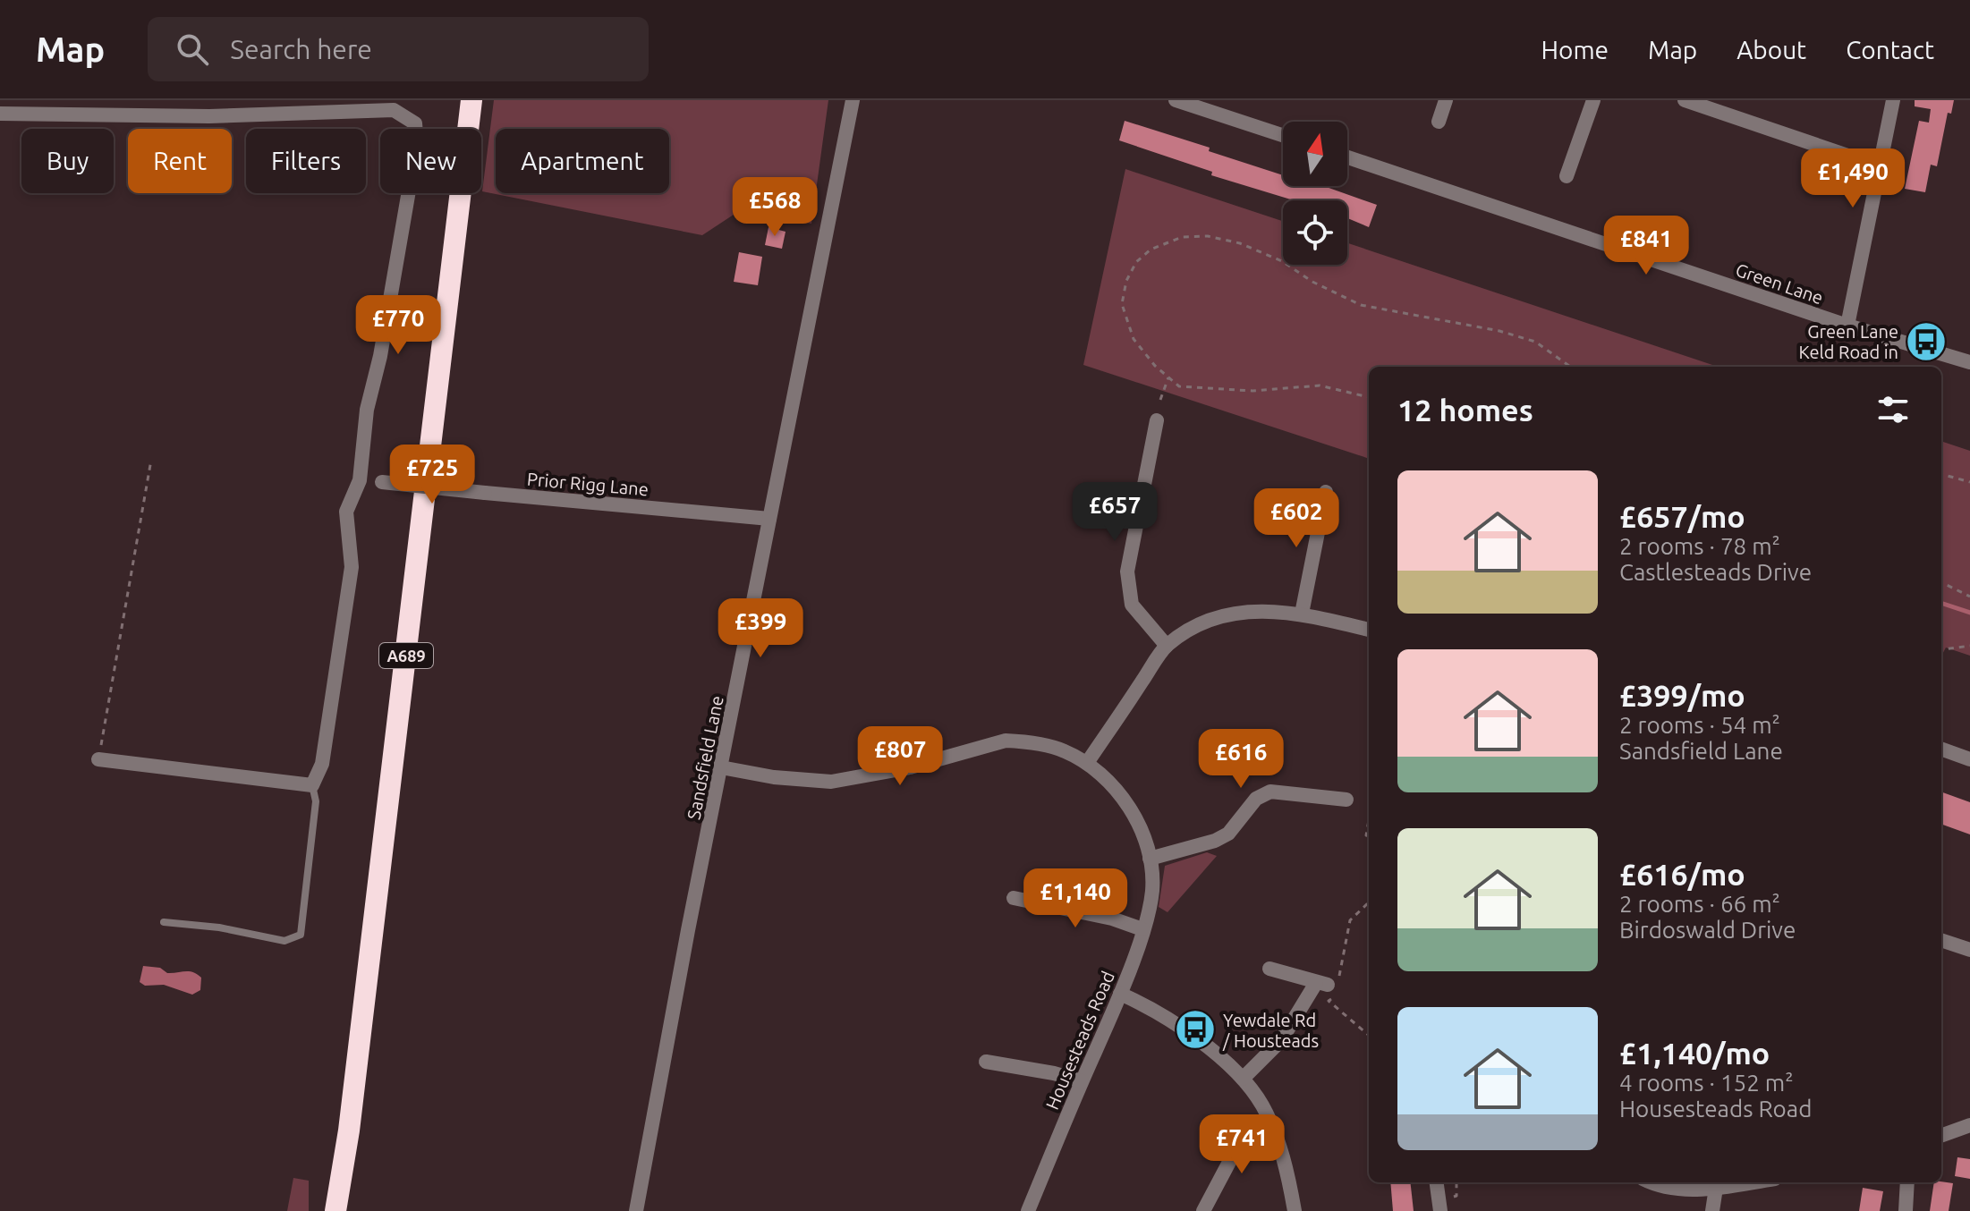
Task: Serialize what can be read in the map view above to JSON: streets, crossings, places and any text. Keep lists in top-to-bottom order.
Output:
{
  "streets": {
    "highway": ["A689"],
    "street": [
      "Green Lane",
      "Prior Rigg Lane",
      "Sandsfield Lane",
      "Housesteads Road"
    ]
  },
  "crossings": [
    ["Prior Rigg Lane", "Sandsfield Lane"],
    ["Sandsfield Lane", "Housesteads Road"]
  ],
  "places": {
    "bus stop": ["Green Lane Keld Road in", "Yewdale Rd / Housteads"]
  },
  "north": "top",
  "page": {
    "header": "Map",
    "search": "Search here",
    "nav": [
      "Home",
      "Map",
      "About",
      "Contact"
    ],
    "chip": [
      "Buy",
      "Rent",
      "Filters",
      "New",
      "Apartment"
    ],
    "price": [
      "£1,490",
      "£568",
      "£841",
      "£770",
      "£725",
      "£657",
      "£602",
      "£399",
      "£807",
      "£616",
      "£1,140",
      "£741"
    ],
    "heading": "12 homes",
    "list": [
      {
        "name": "£657/mo",
        "note": "2 rooms · 78 m² · Castlesteads Drive"
      },
      {
        "name": "£399/mo",
        "note": "2 rooms · 54 m² · Sandsfield Lane"
      },
      {
        "name": "£616/mo",
        "note": "2 rooms · 66 m² · Birdoswald Drive"
      },
      {
        "name": "£1,140/mo",
        "note": "4 rooms · 152 m² · Housesteads Road"
      }
    ]
  }
}
